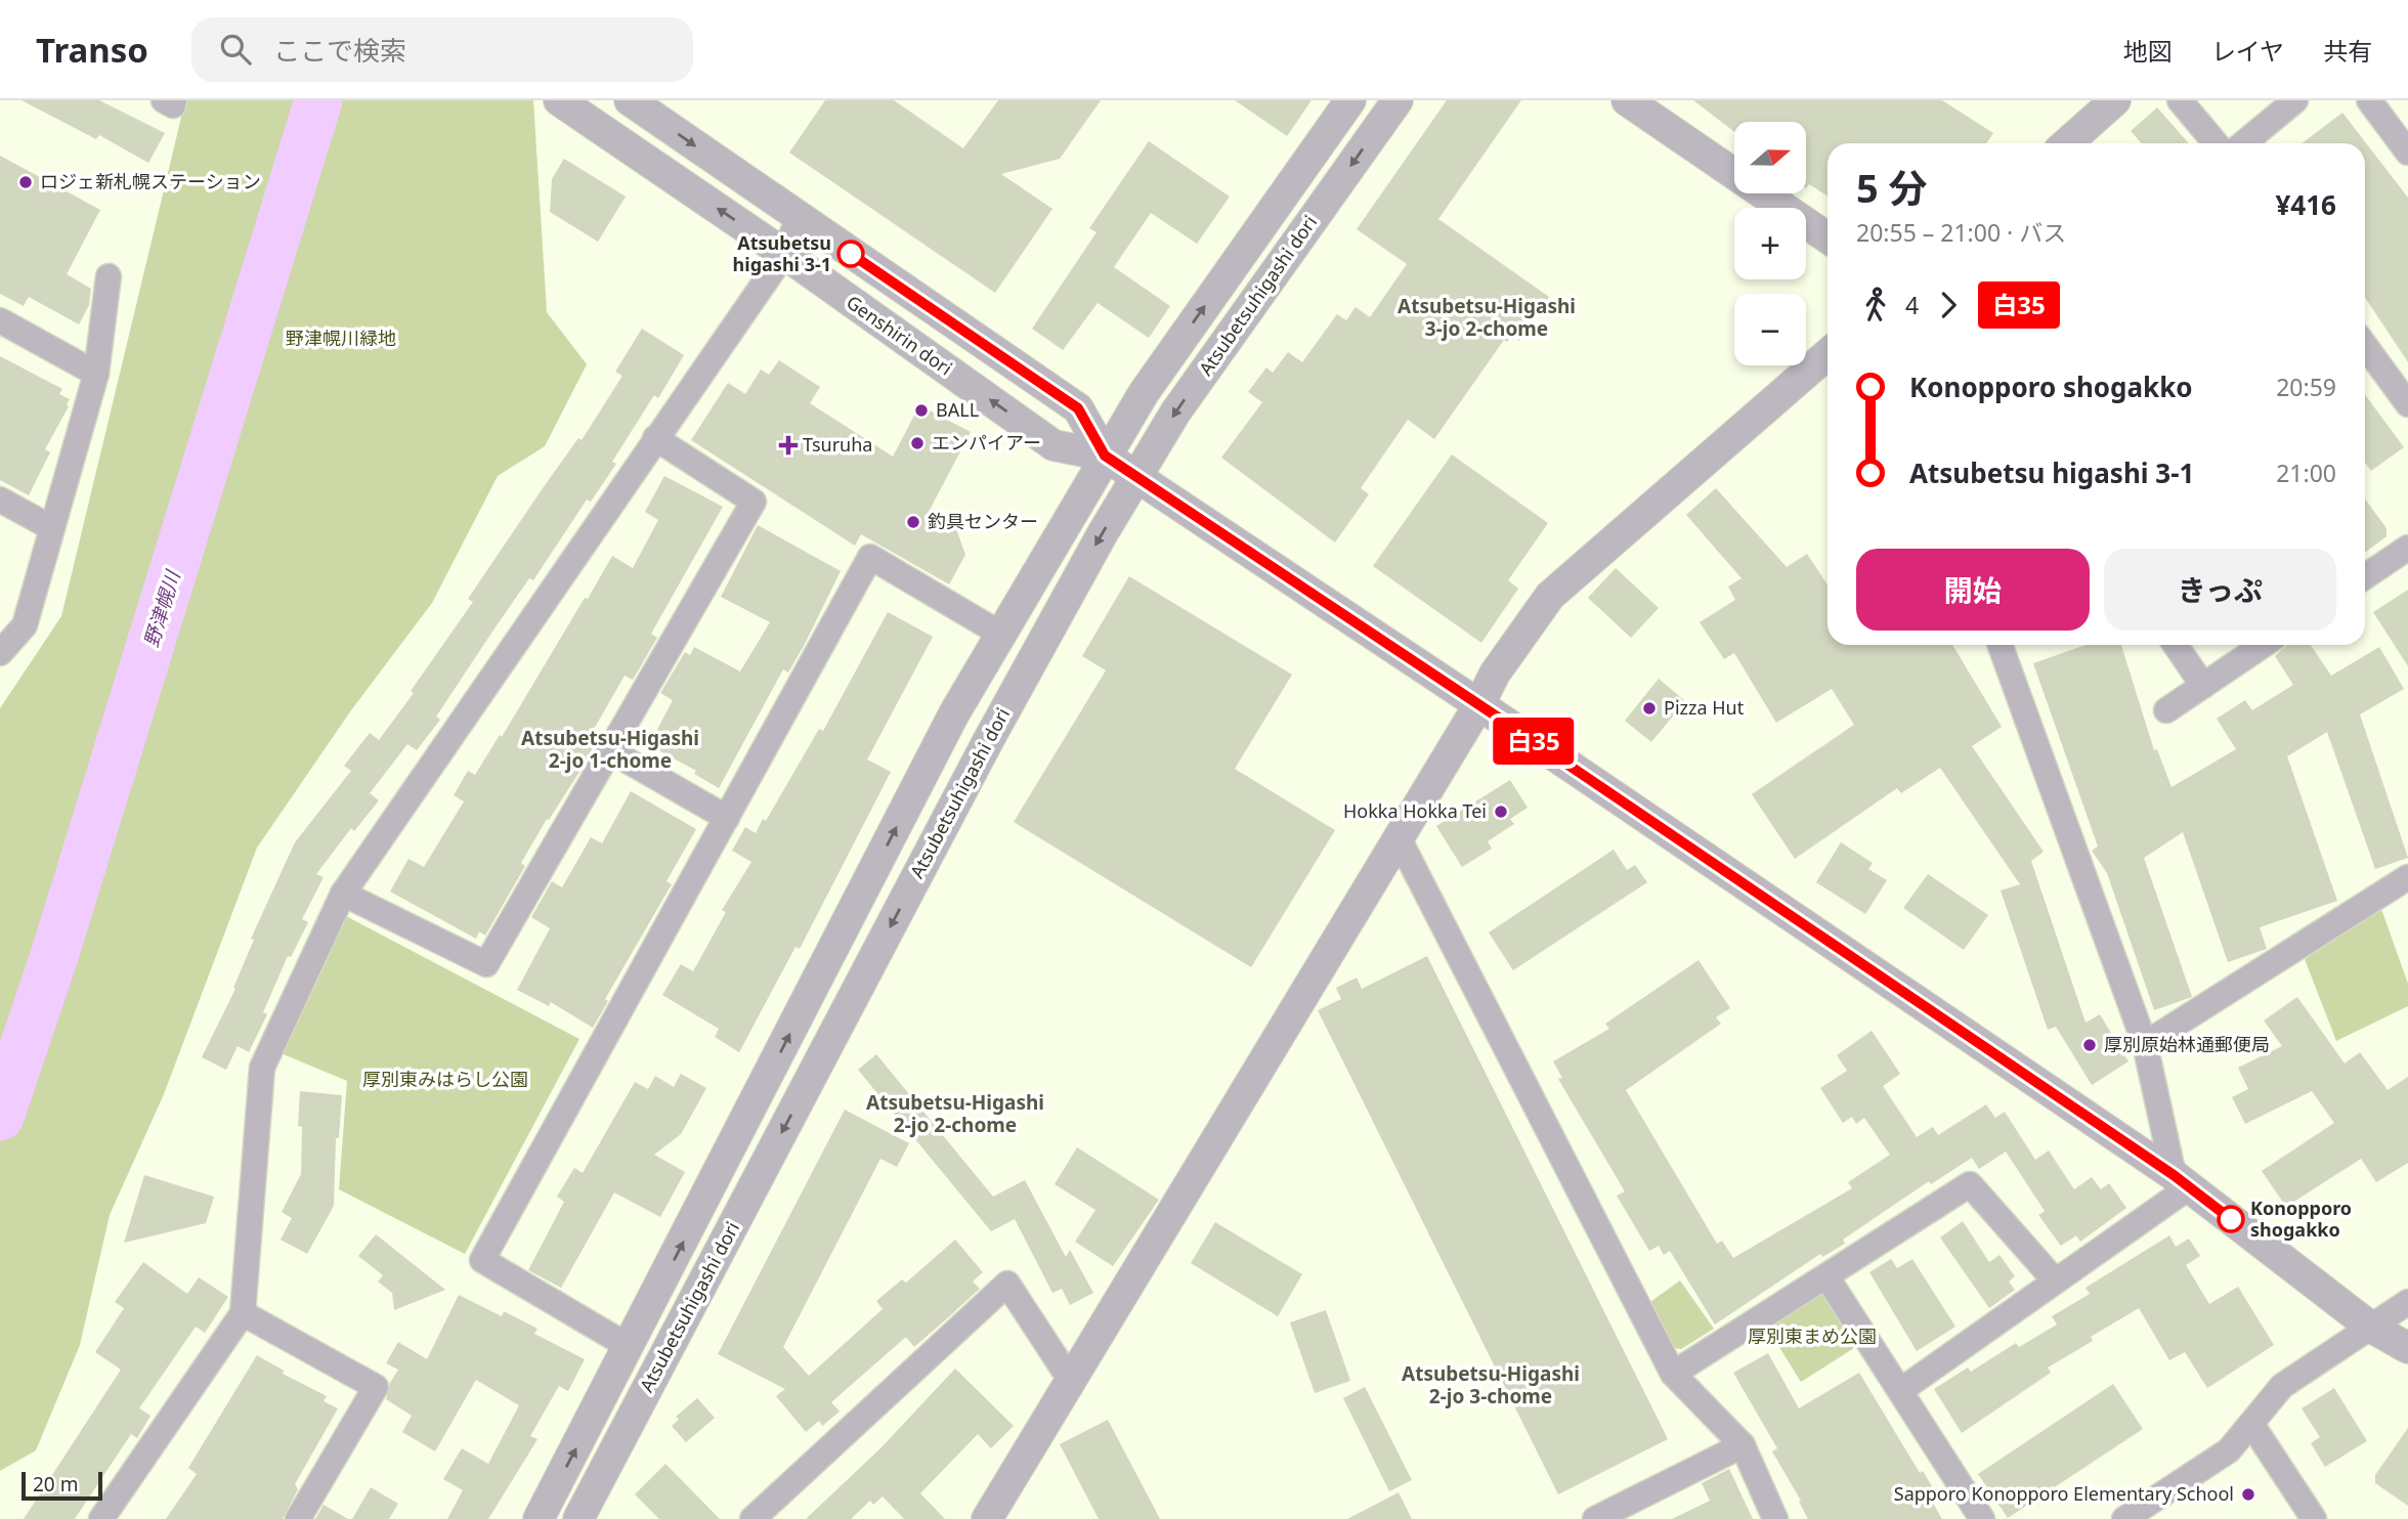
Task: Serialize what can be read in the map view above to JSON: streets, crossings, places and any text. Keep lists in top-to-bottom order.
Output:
{
  "streets": {
    "street": ["Atsubetsuhigashi dori", "Genshirin dori"]
  },
  "crossings": [
    ["Atsubetsuhigashi dori", "Genshirin dori"]
  ],
  "districts": [
    "Atsubetsu-Higashi 3-jo 2-chome",
    "Atsubetsu-Higashi 2-jo 1-chome",
    "Atsubetsu-Higashi 2-jo 2-chome",
    "Atsubetsu-Higashi 2-jo 3-chome"
  ],
  "water": ["野津幌川"],
  "parks": ["野津幌川緑地", "厚別東みはらし公園", "厚別東まめ公園"],
  "places": {
    "other": [
      "ロジェ新札幌ステーション",
      "Atsubetsu higashi 3-1",
      "BALL",
      "エンパイアー",
      "釣具センター",
      "Pizza Hut",
      "Hokka Hokka Tei",
      "厚別原始林通郵便局",
      "Konopporo shogakko",
      "Sapporo Konopporo Elementary School"
    ],
    "health": ["Tsuruha"]
  },
  "lines": ["bus line 白35"],
  "scale_bar": "20 m",
  "north": "right",
  "page": {
    "header": "Transo",
    "search": "ここで検索",
    "nav": ["地図", "レイヤ", "共有"],
    "on_map": "白35",
    "map_buttons": ["+", "−"],
    "heading": ["5 分", "20:55 – 21:00 · バス", "¥416"],
    "legs": ["4", "白35"],
    "list": [
      {
        "name": "Konopporo shogakko",
        "value": "20:59"
      },
      {
        "name": "Atsubetsu higashi 3-1",
        "value": "21:00"
      }
    ],
    "buttons": ["開始", "きっぷ"],
    "scale": "20 m"
  }
}
